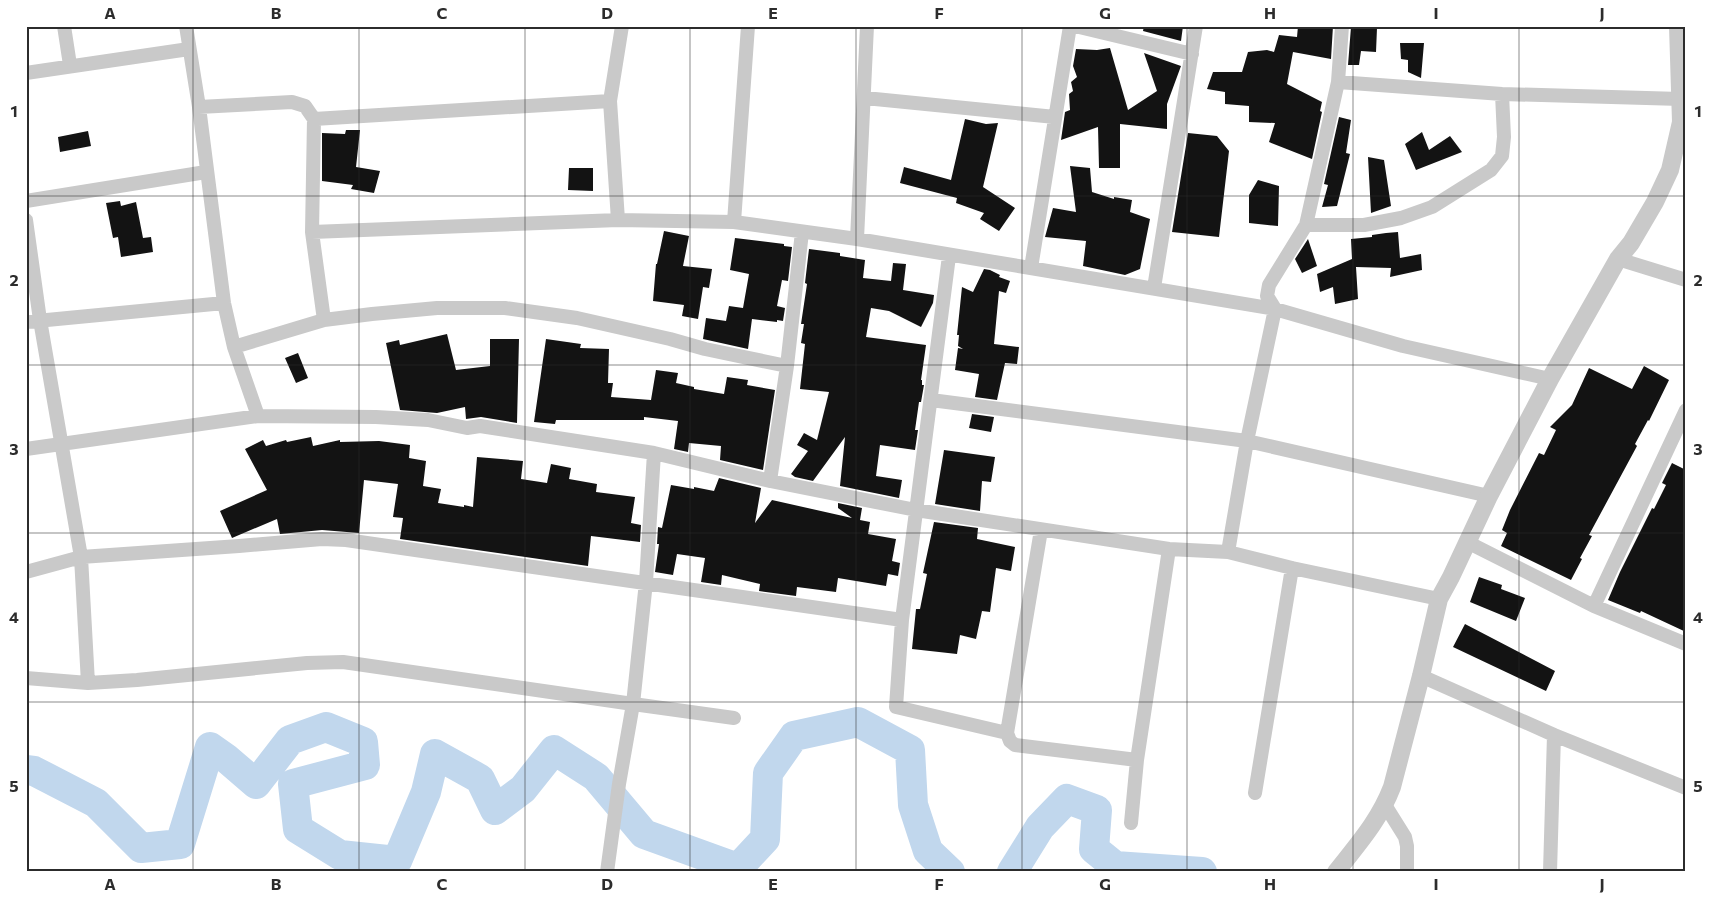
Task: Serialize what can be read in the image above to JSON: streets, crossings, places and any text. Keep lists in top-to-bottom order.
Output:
{
  "grid": {
    "columns": [
      "A",
      "B",
      "C",
      "D",
      "E",
      "F",
      "G",
      "H",
      "I",
      "J"
    ],
    "rows": [
      "1",
      "2",
      "3",
      "4",
      "5"
    ]
  }
}
